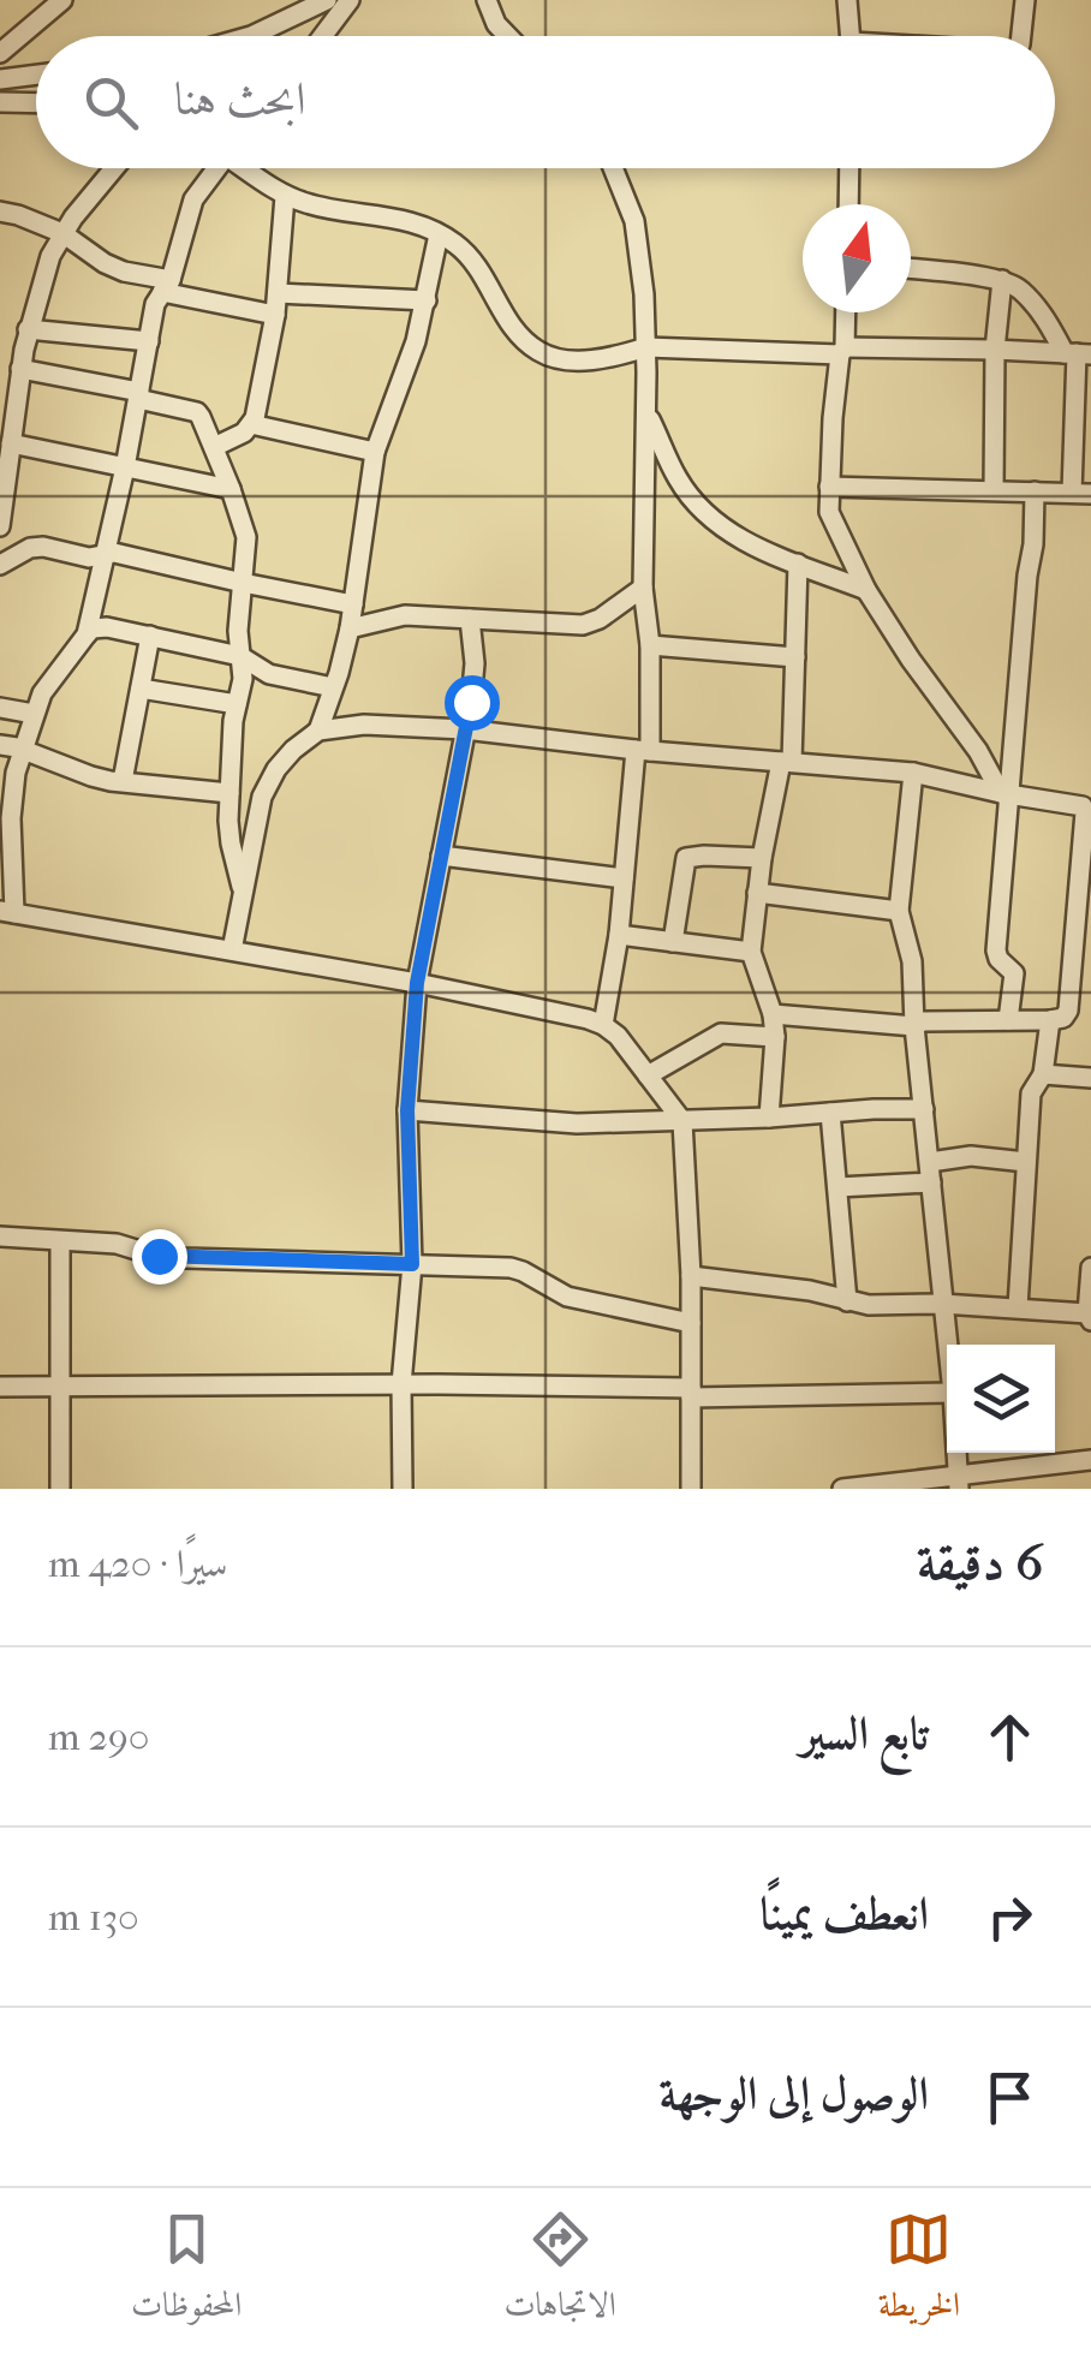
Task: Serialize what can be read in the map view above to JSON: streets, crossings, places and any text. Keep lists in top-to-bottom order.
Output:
{
  "north": "top",
  "page": {
    "search": "ابحث هنا",
    "heading": ["6 دقيقة", "سيرًا · 420 m"],
    "list": [
      ["تابع السير", "290 m"],
      ["انعطف يمينًا", "130 m"],
      "الوصول إلى الوجهة"
    ],
    "nav": ["الخريطة", "الاتجاهات", "المحفوظات"]
  }
}
